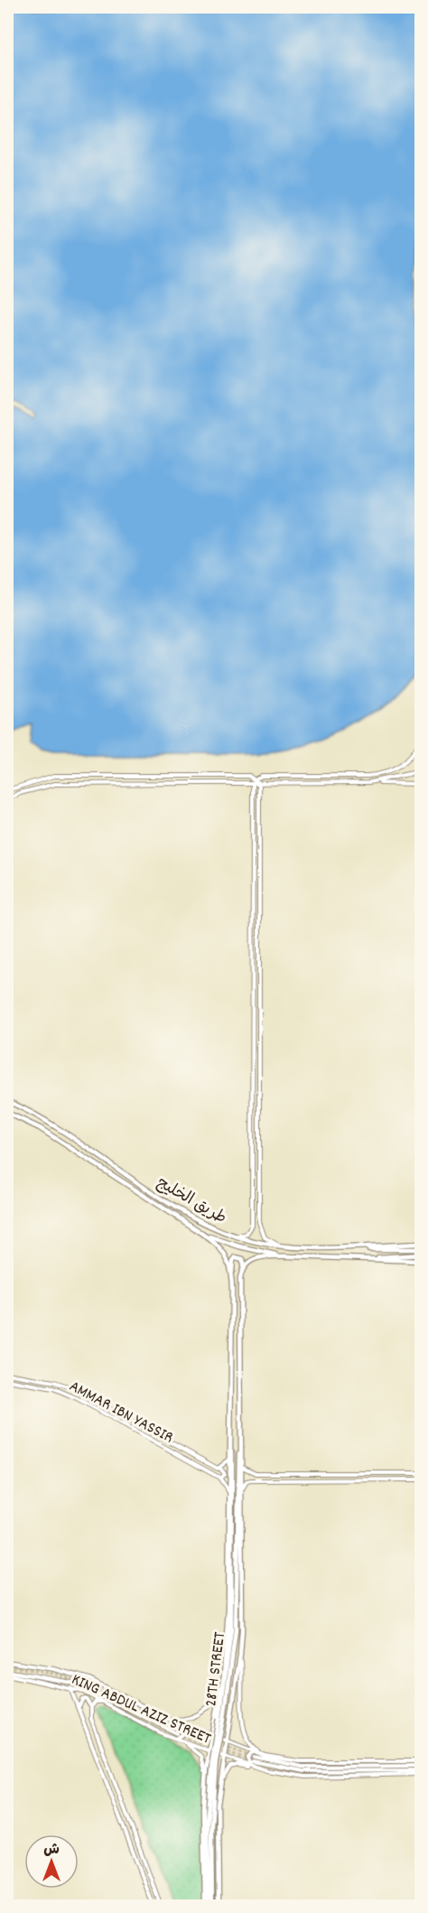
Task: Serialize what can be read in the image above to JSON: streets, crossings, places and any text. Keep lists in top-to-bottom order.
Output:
{
  "streets": {
    "main road": ["طريق الخليج", "28TH STREET"],
    "street": ["AMMAR IBN YASSIR", "KING ABDUL AZIZ STREET"]
  },
  "crossings": [
    ["طريق الخليج", "28TH STREET"],
    ["28TH STREET", "KING ABDUL AZIZ STREET"]
  ],
  "north": "top"
}
